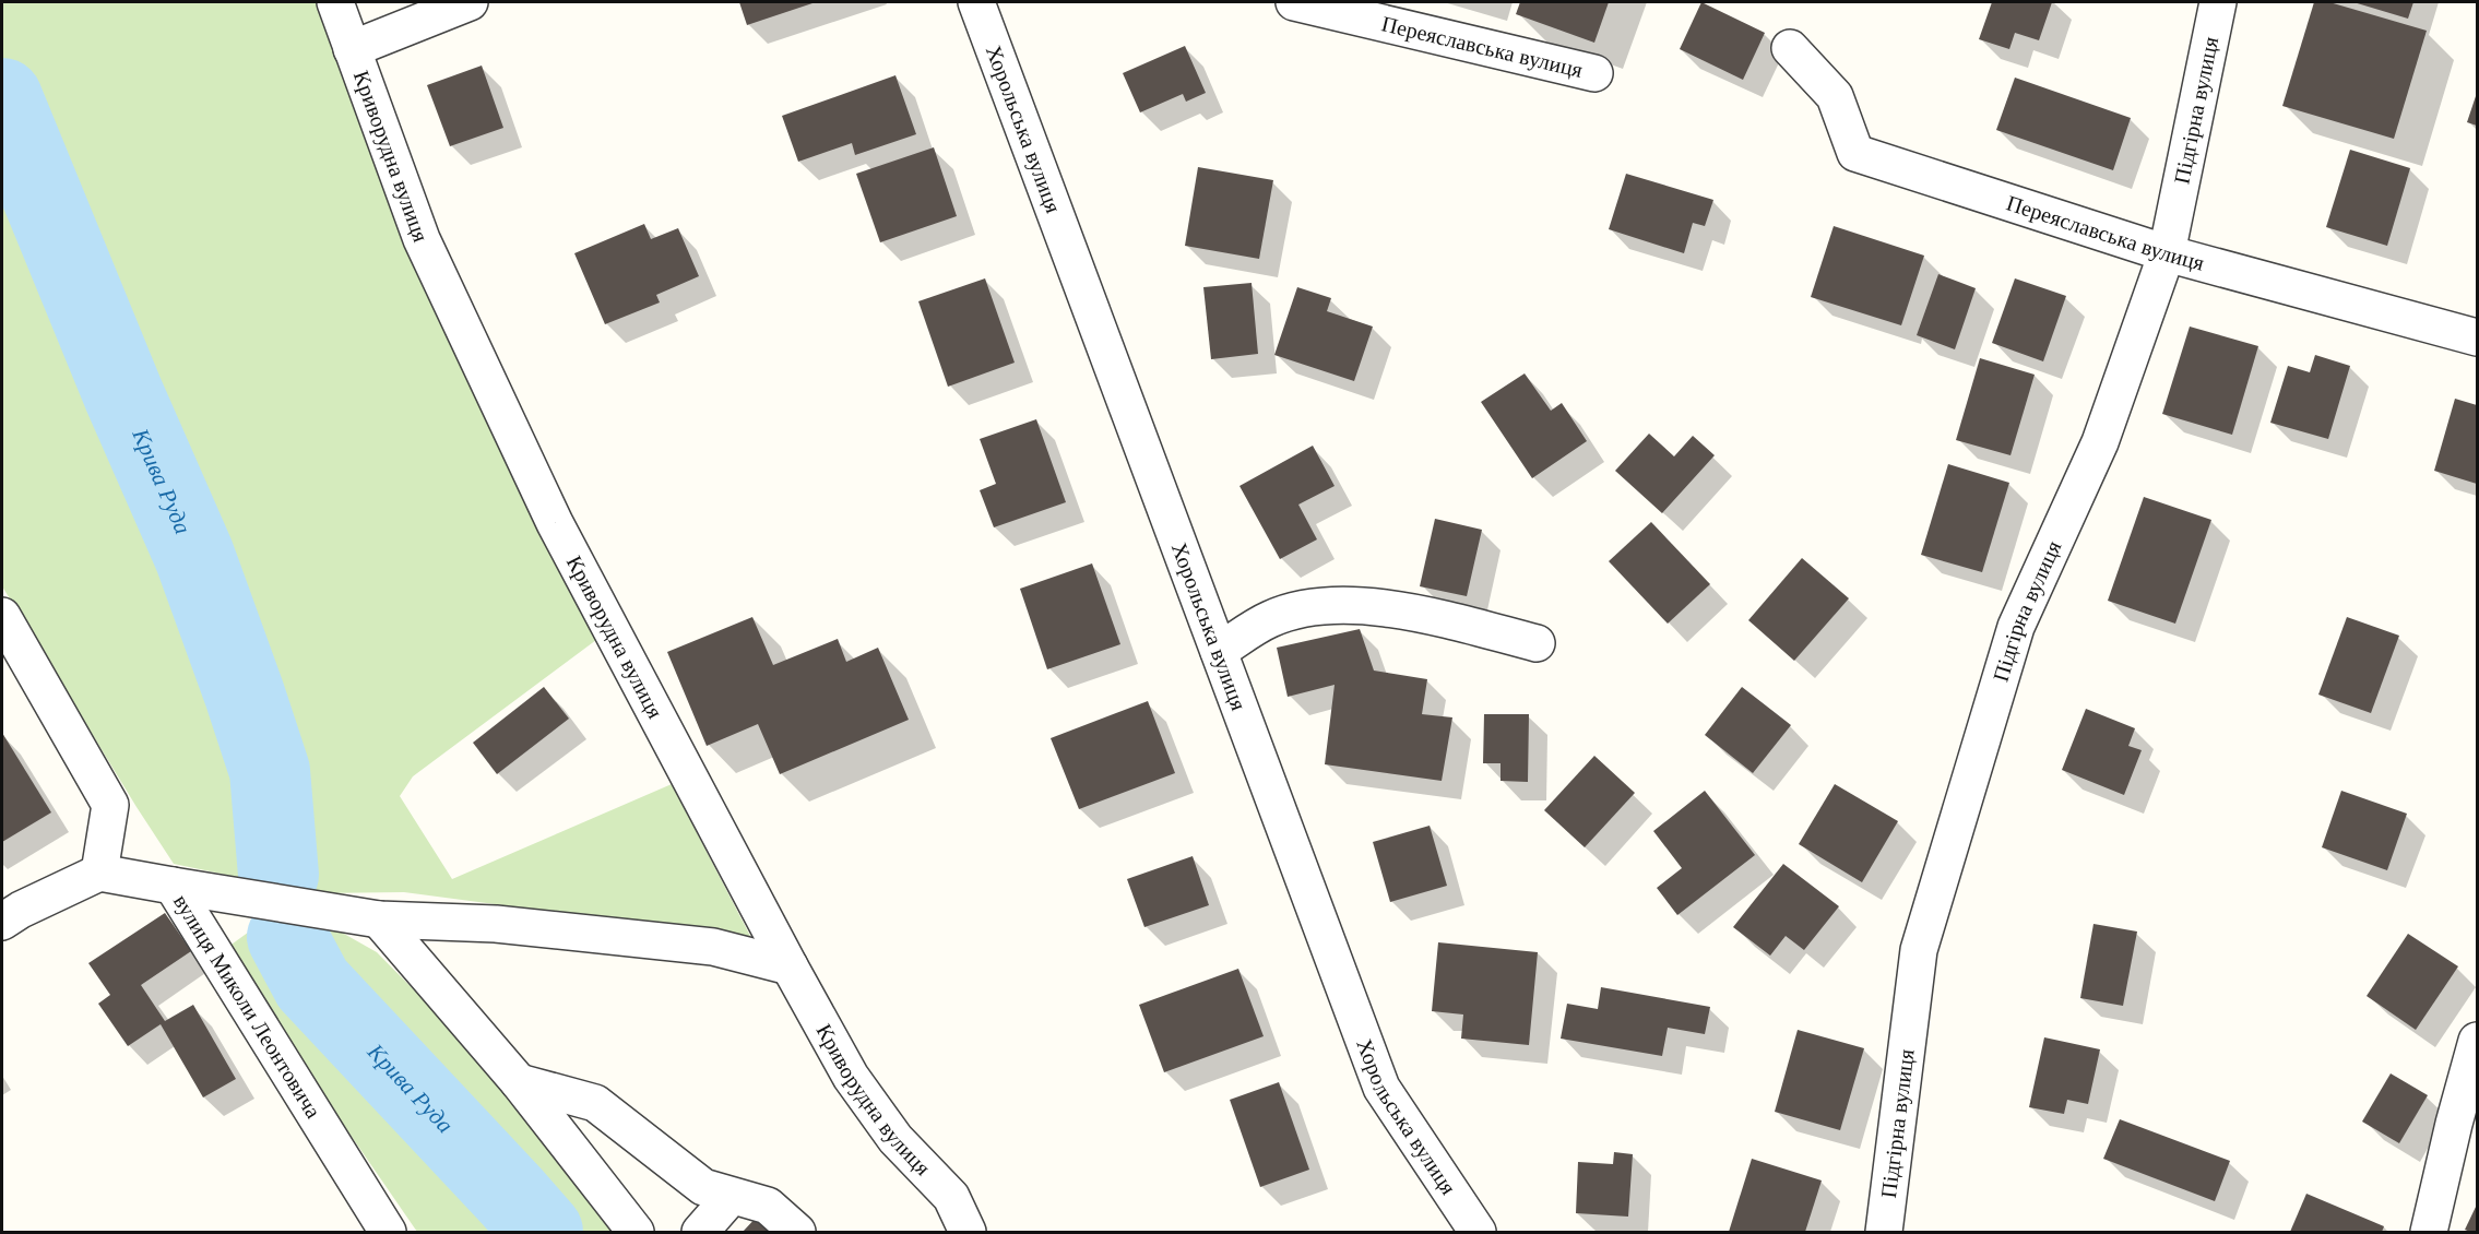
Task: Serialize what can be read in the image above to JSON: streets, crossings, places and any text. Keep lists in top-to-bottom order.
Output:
{
  "streets": {
    "street": [
      "Переяславська вулиця",
      "Підгірна вулиця",
      "Хорольська вулиця",
      "Криворудна вулиця",
      "вулиця Миколи Леонтовича"
    ]
  },
  "crossings": [
    ["Переяславська вулиця", "Підгірна вулиця"]
  ],
  "water": ["Крива Руда"]
}
